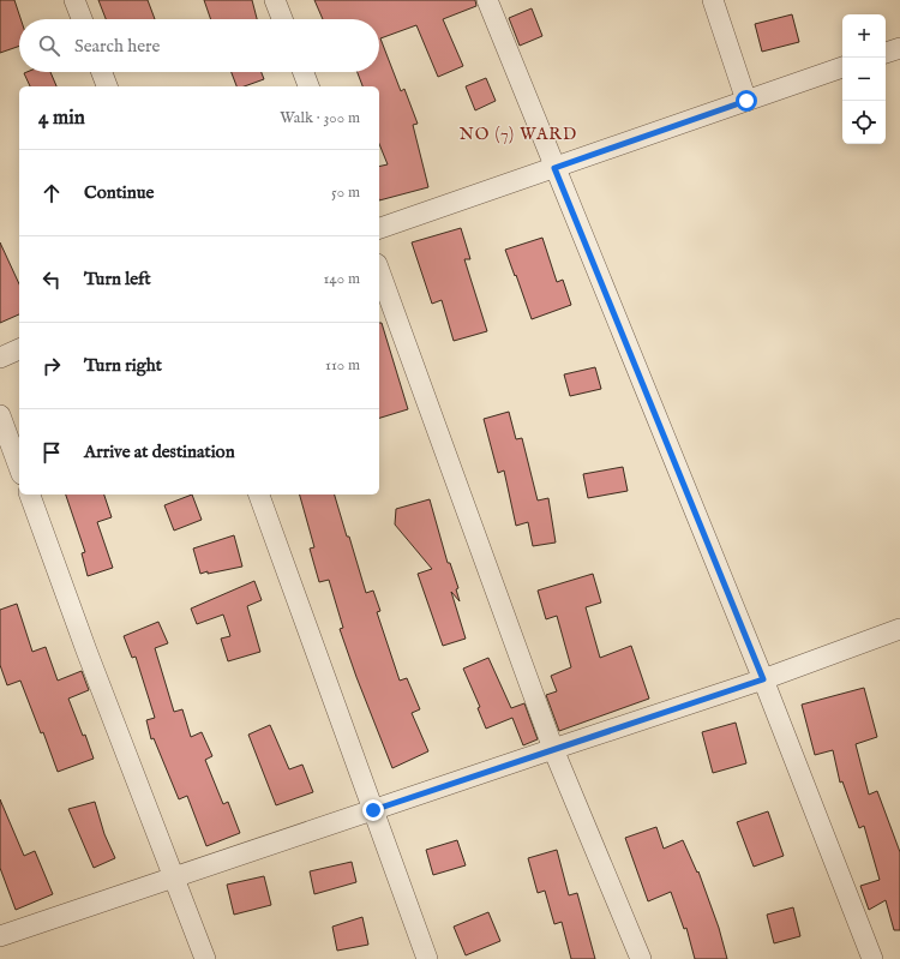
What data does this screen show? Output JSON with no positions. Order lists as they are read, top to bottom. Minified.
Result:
{"districts":["NO (7) WARD"],"page":{"map_buttons":["+","−"],"search":"Search here","heading":["4 min","Walk · 300 m"],"list":[["Continue","50 m"],["Turn left","140 m"],["Turn right","110 m"],"Arrive at destination"]}}
